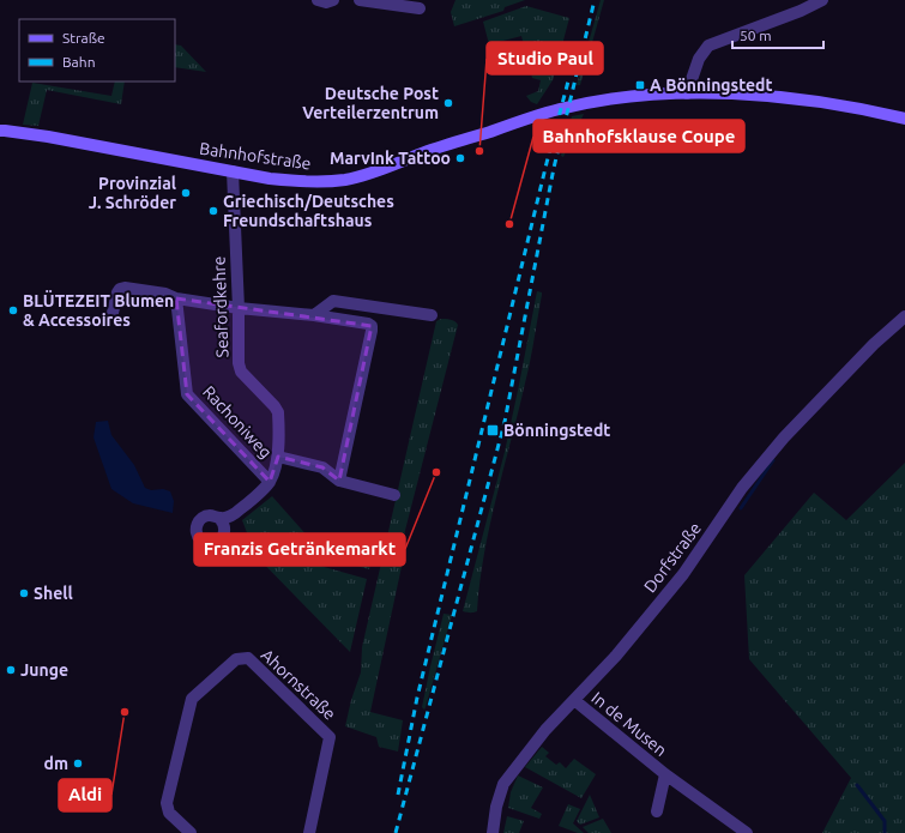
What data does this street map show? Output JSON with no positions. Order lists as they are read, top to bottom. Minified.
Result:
{"streets":{"main road":["Bahnhofstraße"],"street":["Seafordkehre","Rachoniweg","Dorfstraße","Ahornstraße","In de Musen"]},"crossings":[["Bahnhofstraße","Seafordkehre"],["Seafordkehre","Rachoniweg"],["Dorfstraße","In de Musen"]],"places":{"transit":["A Bönningstedt","Bönningstedt"],"other":["Deutsche Post Verteilerzentrum","Studio Paul","MarvInk Tattoo","Provinzial J. Schröder","Griechisch/Deutsches Freundschaftshaus","Bahnhofsklause Coupe","BLÜTEZEIT Blumen & Accessoires","Franzis Getränkemarkt","Shell","Junge","Aldi","dm"]},"legend":["Straße","Bahn"],"scale_bar":"50 m"}
